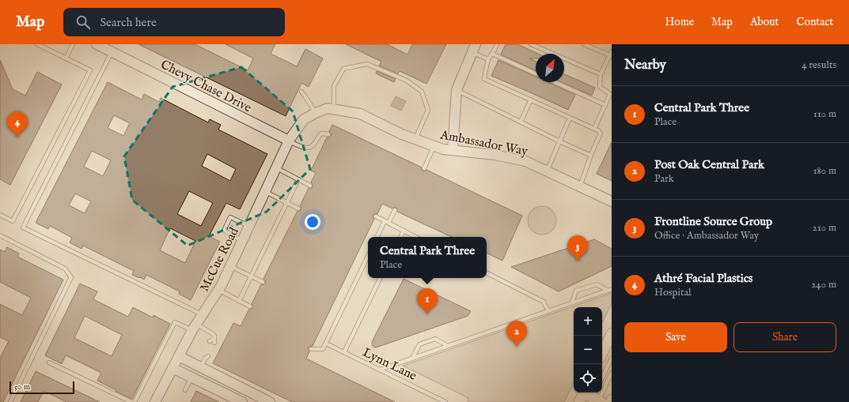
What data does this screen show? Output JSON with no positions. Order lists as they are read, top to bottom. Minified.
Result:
{"streets":{"street":["Chevy Chase Drive","Ambassador Way","McCue Road"],"lane":["Lynn Lane"]},"crossings":[["Chevy Chase Drive","Ambassador Way"],["Chevy Chase Drive","McCue Road"],["Ambassador Way","McCue Road"]],"scale_bar":"50 m","north":"top right","page":{"header":"Map","search":"Search here","nav":["Home","Map","About","Contact"],"heading":["Nearby","4 results"],"list":[{"mark":"1","name":"Central Park Three","note":"Place","value":"110 m"},{"mark":"2","name":"Post Oak Central Park","note":"Park","value":"180 m"},{"mark":"3","name":"Frontline Source Group","note":"Office · Ambassador Way","value":"210 m"},{"mark":"4","name":"Athré Facial Plastics","note":"Hospital","value":"240 m"}],"pins":["4","3","1","2"],"popup":["Central Park Three","Place"],"map_buttons":["+","−"],"buttons":["Save","Share"],"scale":"50 m"}}
